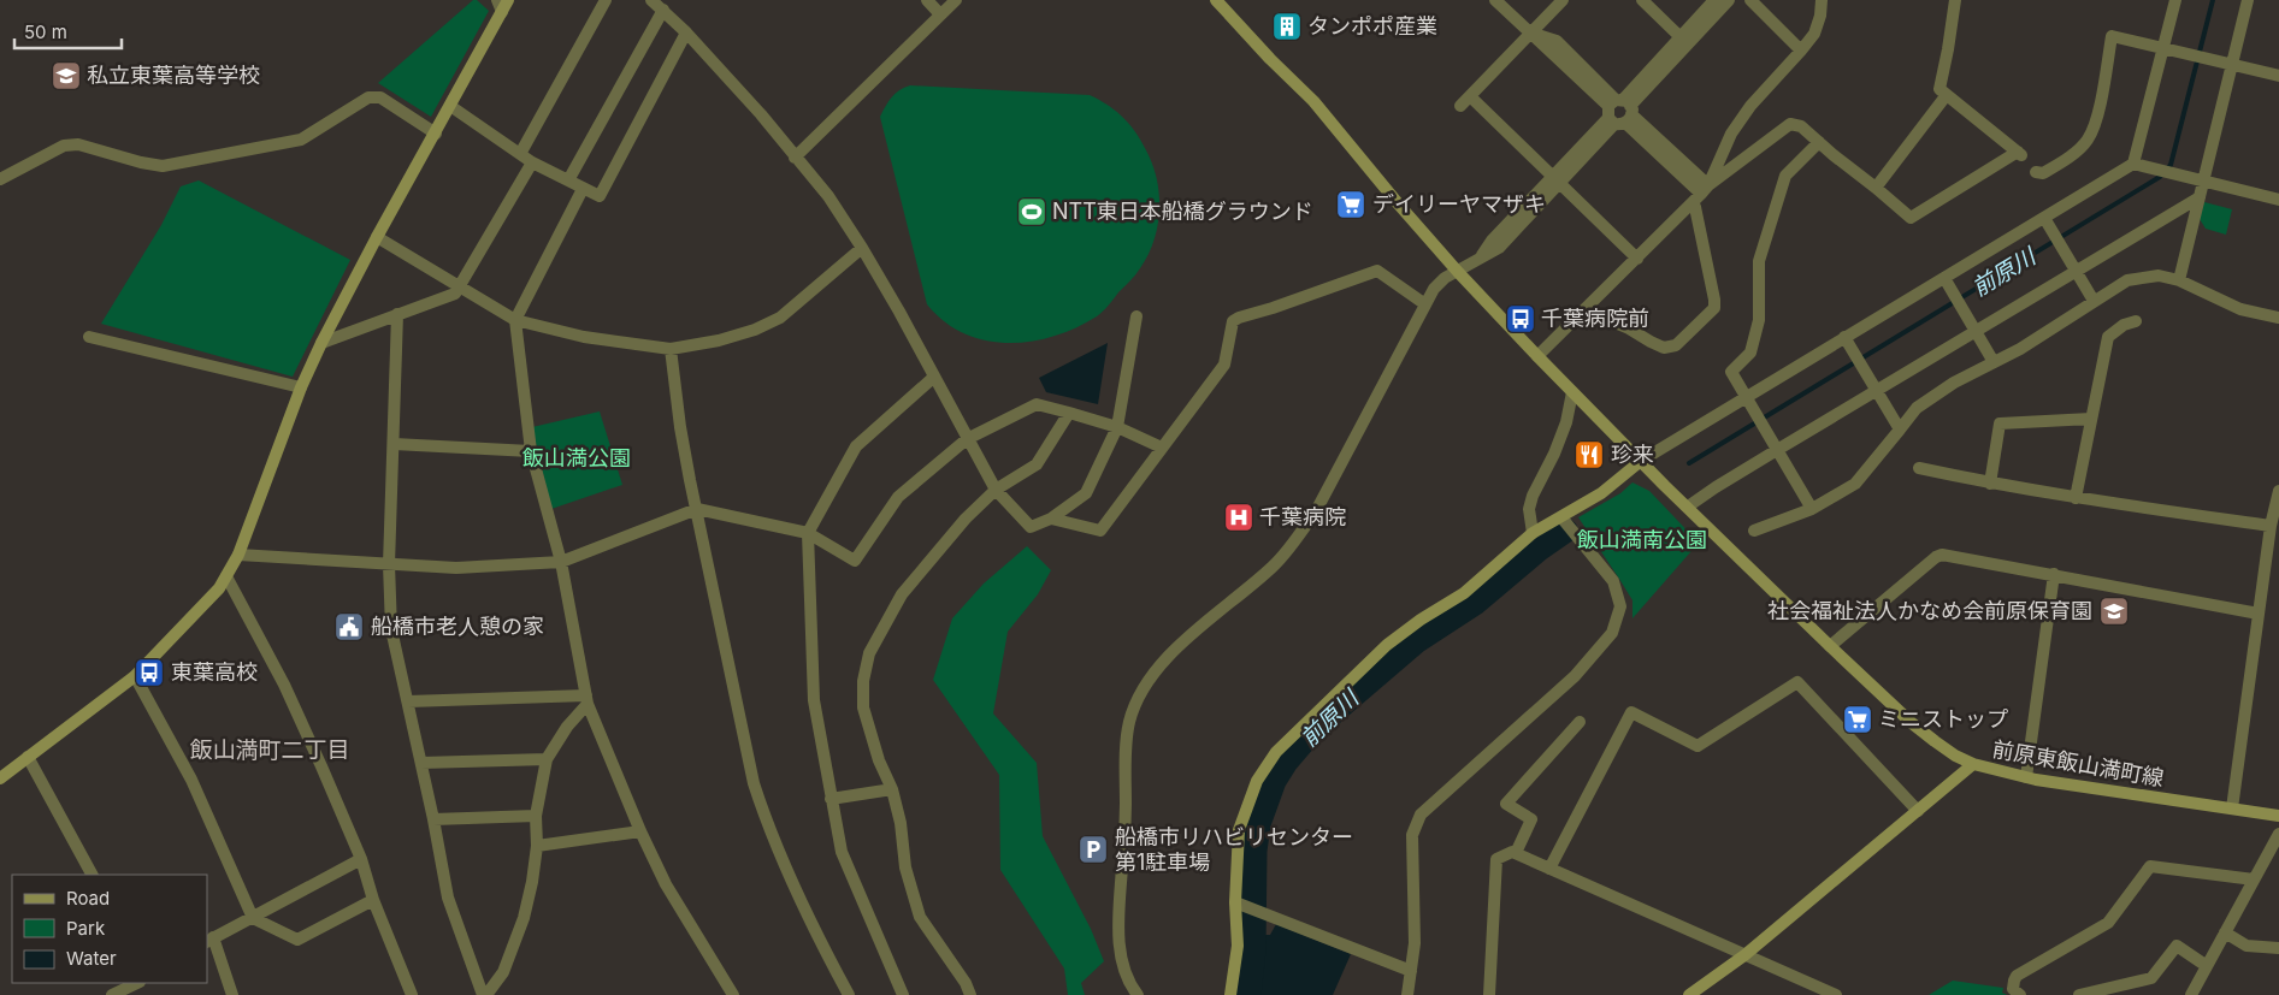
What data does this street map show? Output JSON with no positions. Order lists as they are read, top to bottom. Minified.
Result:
{"streets":{"street":["前原東飯山満町線"]},"districts":["飯山満町二丁目"],"water":["前原川"],"parks":["飯山満公園","飯山満南公園"],"places":{"building":["タンポポ産業"],"school or university":["私立東葉高等学校","社会福祉法人かなめ会前原保育園"],"supermarket":["デイリーヤマザキ","ミニストップ"],"sports":["NTT東日本船橋グラウンド"],"bus stop":["千葉病院前","東葉高校"],"restaurant":["珍来"],"hospital":["千葉病院"],"public building":["船橋市老人憩の家"],"parking":["船橋市リハビリセンター 第1駐車場"]},"legend":["Road","Park","Water"],"scale_bar":"50 m"}
